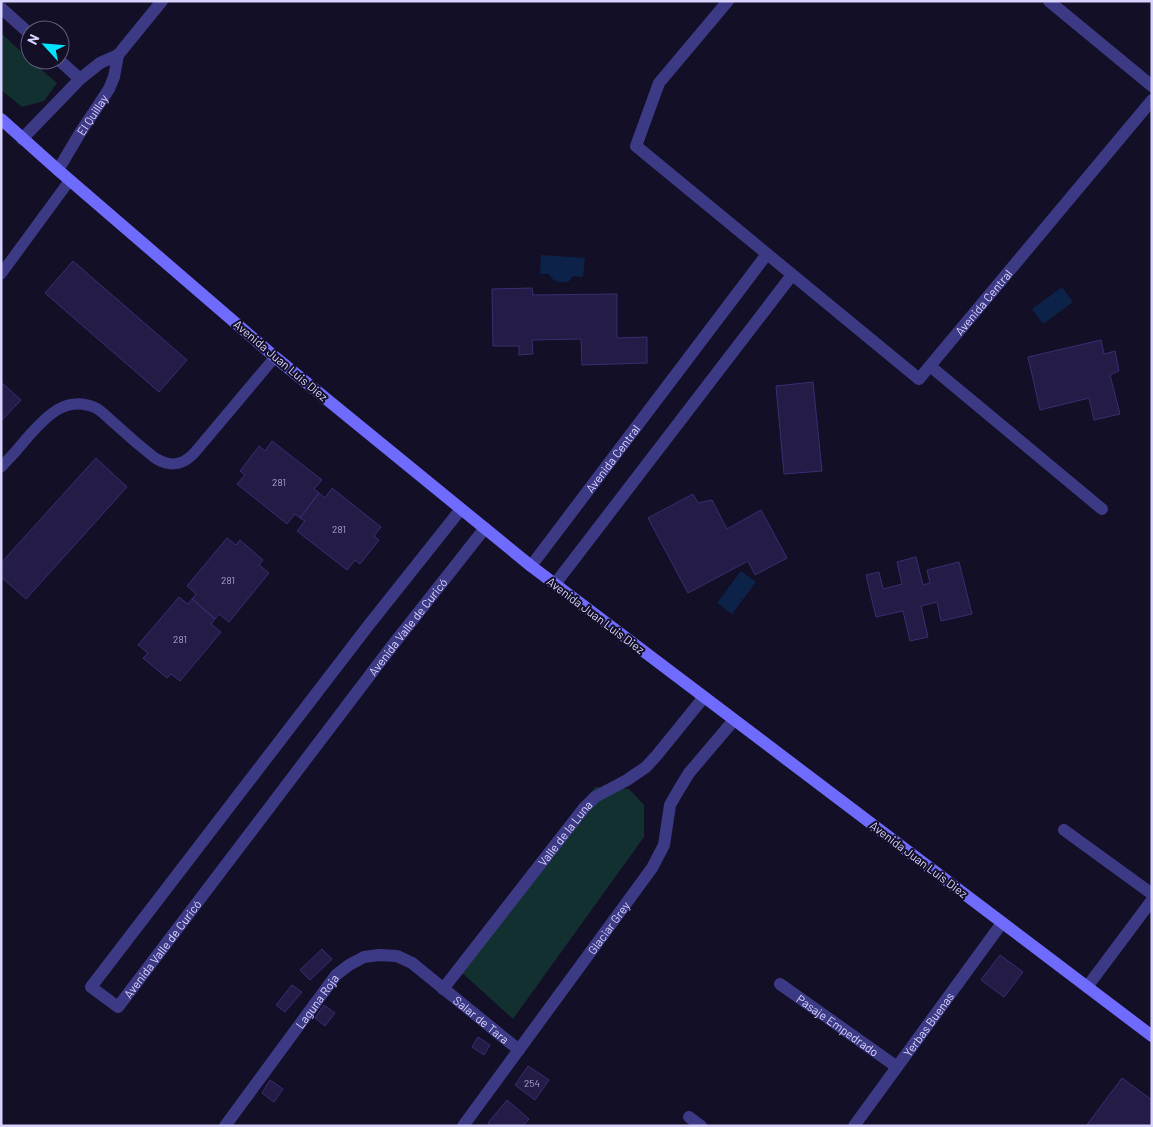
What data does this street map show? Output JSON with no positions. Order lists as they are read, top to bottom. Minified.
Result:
{"streets":{"main road":["Avenida Juan Luis Diez"],"street":["El Quillay","Avenida Central","Avenida Valle de Curicó","Valle de la Luna","Glaciar Grey","Laguna Roja","Salar de Tara","Yerbas Buenas","Pasaje Empedrado"]},"crossings":[["El Quillay","Avenida Juan Luis Diez"],["Avenida Central","Avenida Juan Luis Diez"],["Avenida Juan Luis Diez","Avenida Valle de Curicó"],["Avenida Juan Luis Diez","Valle de la Luna"],["Avenida Juan Luis Diez","Glaciar Grey"],["Avenida Juan Luis Diez","Yerbas Buenas"],["Valle de la Luna","Laguna Roja"],["Valle de la Luna","Salar de Tara"],["Glaciar Grey","Salar de Tara"],["Laguna Roja","Salar de Tara"],["Yerbas Buenas","Pasaje Empedrado"]],"house_numbers":["281","281","281","281","254"],"north":"top left"}
